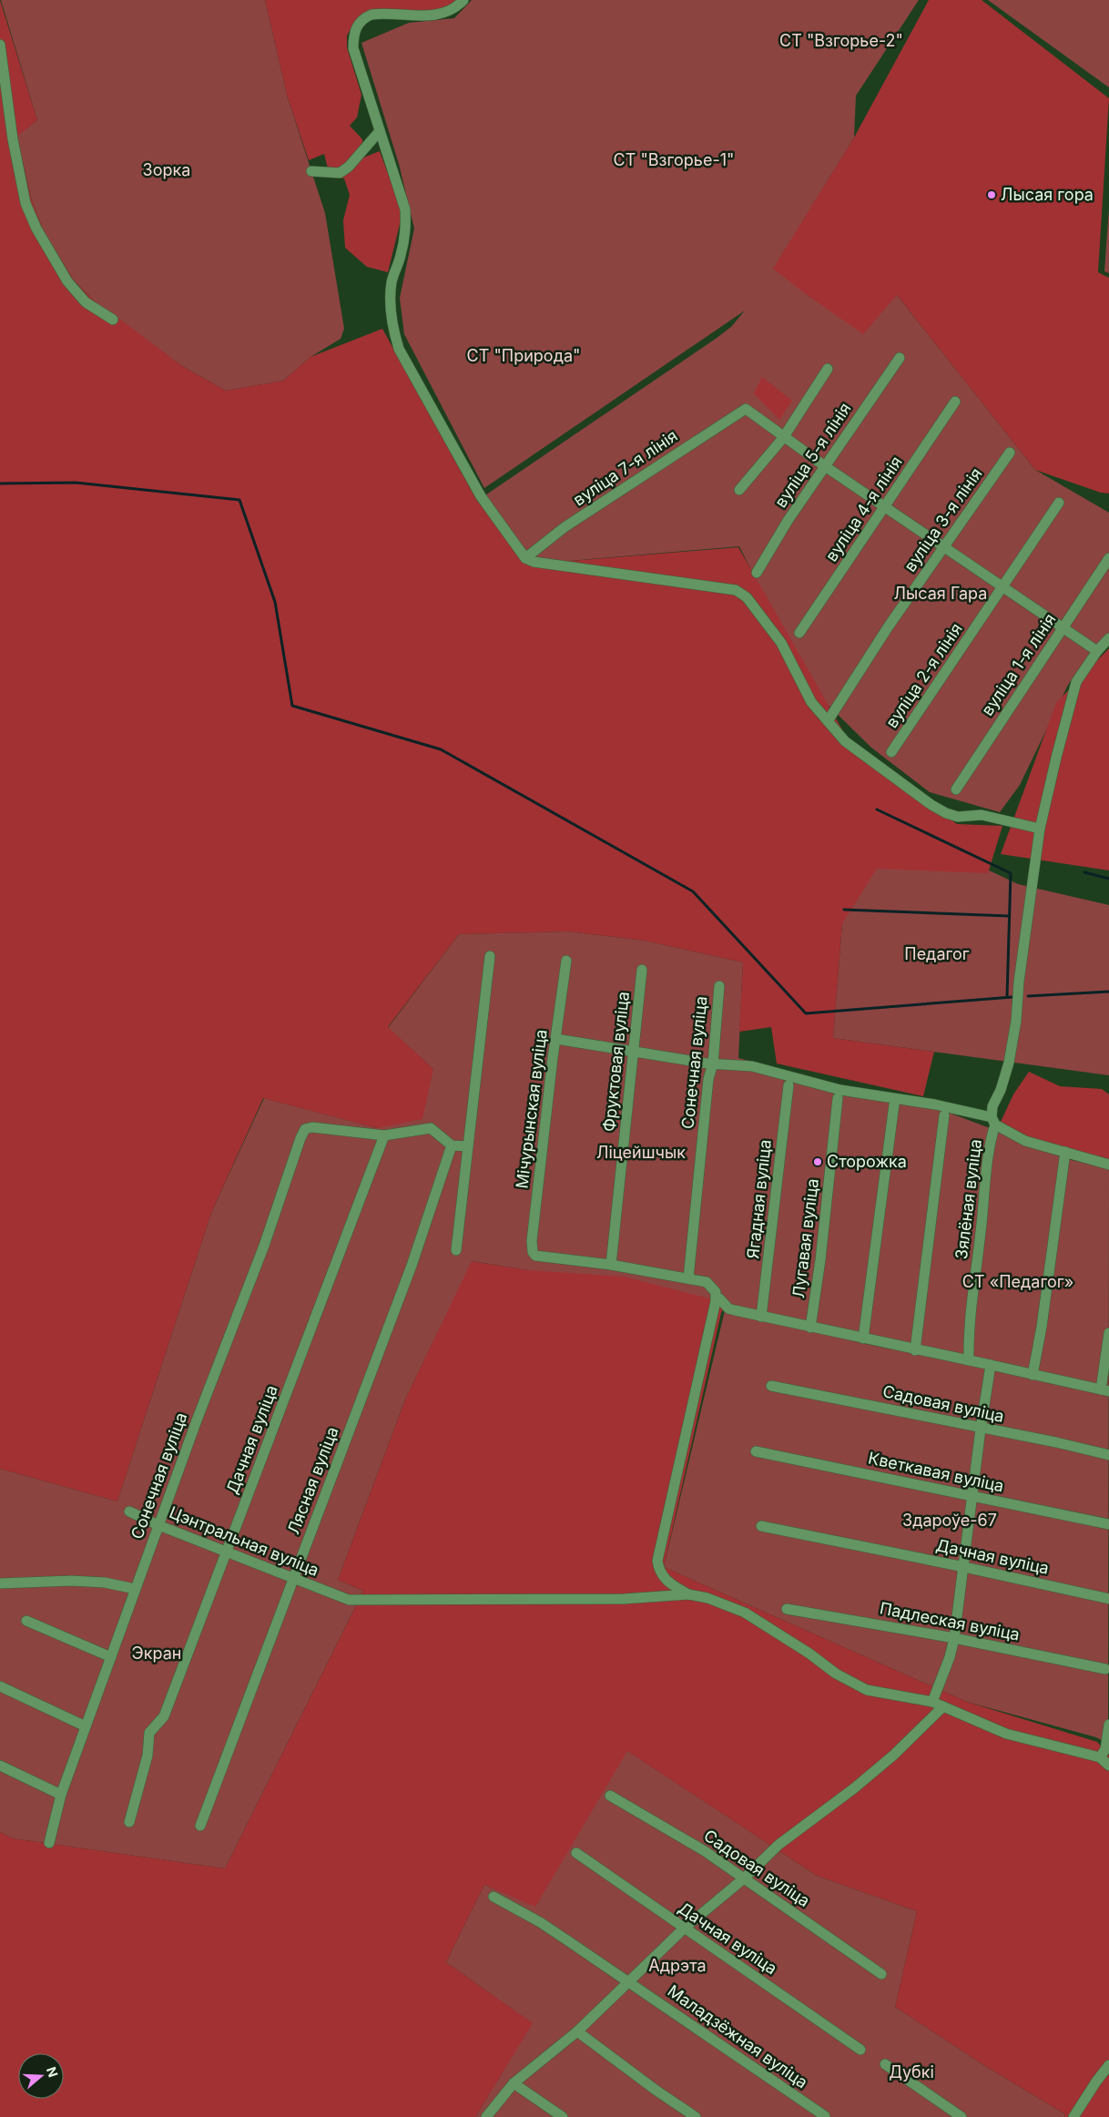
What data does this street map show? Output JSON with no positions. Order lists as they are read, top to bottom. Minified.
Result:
{"streets":{"street":["вуліца 5-я лінія","вуліца 7-я лінія","вуліца 4-я лінія","вуліца 3-я лінія","вуліца 1-я лінія","вуліца 2-я лінія","Фруктовая вуліца","Сонечная вуліца","Мічурынская вуліца","Ягадная вуліца","Зялёная вуліца","Лугавая вуліца","Садовая вуліца","Дачная вуліца","Кветкавая вуліца","Лясная вуліца","Цэнтральная вуліца","Падлеская вуліца","Маладзёжная вуліца"]},"crossings":[["Фруктовая вуліца","Мічурынская вуліца"],["Сонечная вуліца","Дачная вуліца"],["Сонечная вуліца","Цэнтральная вуліца"],["Дачная вуліца","Цэнтральная вуліца"],["Лясная вуліца","Цэнтральная вуліца"]],"parks":["СТ \"Взгорье-2\"","СТ \"Взгорье-1\"","Зорка","СТ \"Природа\"","Лысая Гара","Педагог","Ліцейшчык","СТ «Педагог»","Здароўе-67","Экран","Адрэта","Дубкі"],"places":["Лысая гора","Сторожка"],"north":"right"}
